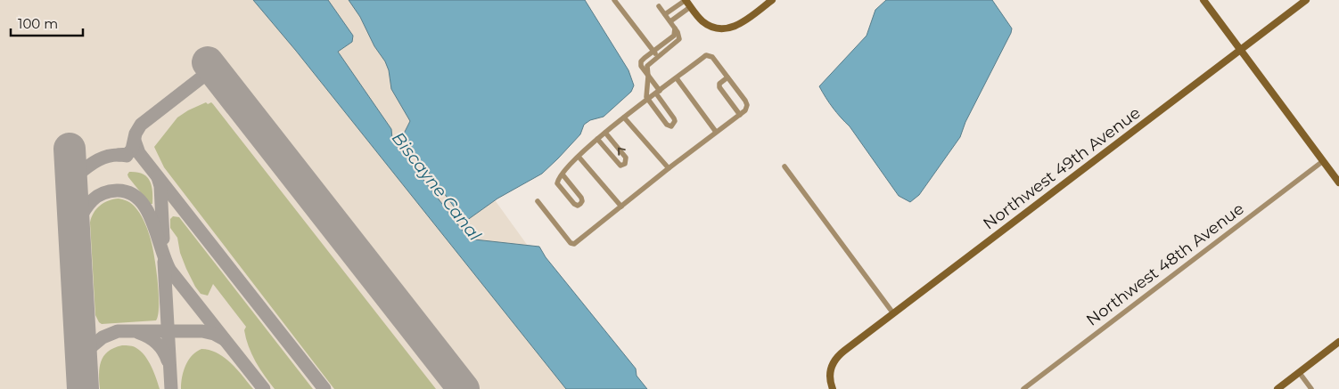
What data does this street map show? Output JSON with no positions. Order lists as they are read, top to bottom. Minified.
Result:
{"streets":{"street":["Northwest 49th Avenue","Northwest 48th Avenue"]},"water":["Biscayne Canal"],"scale_bar":"100 m"}
